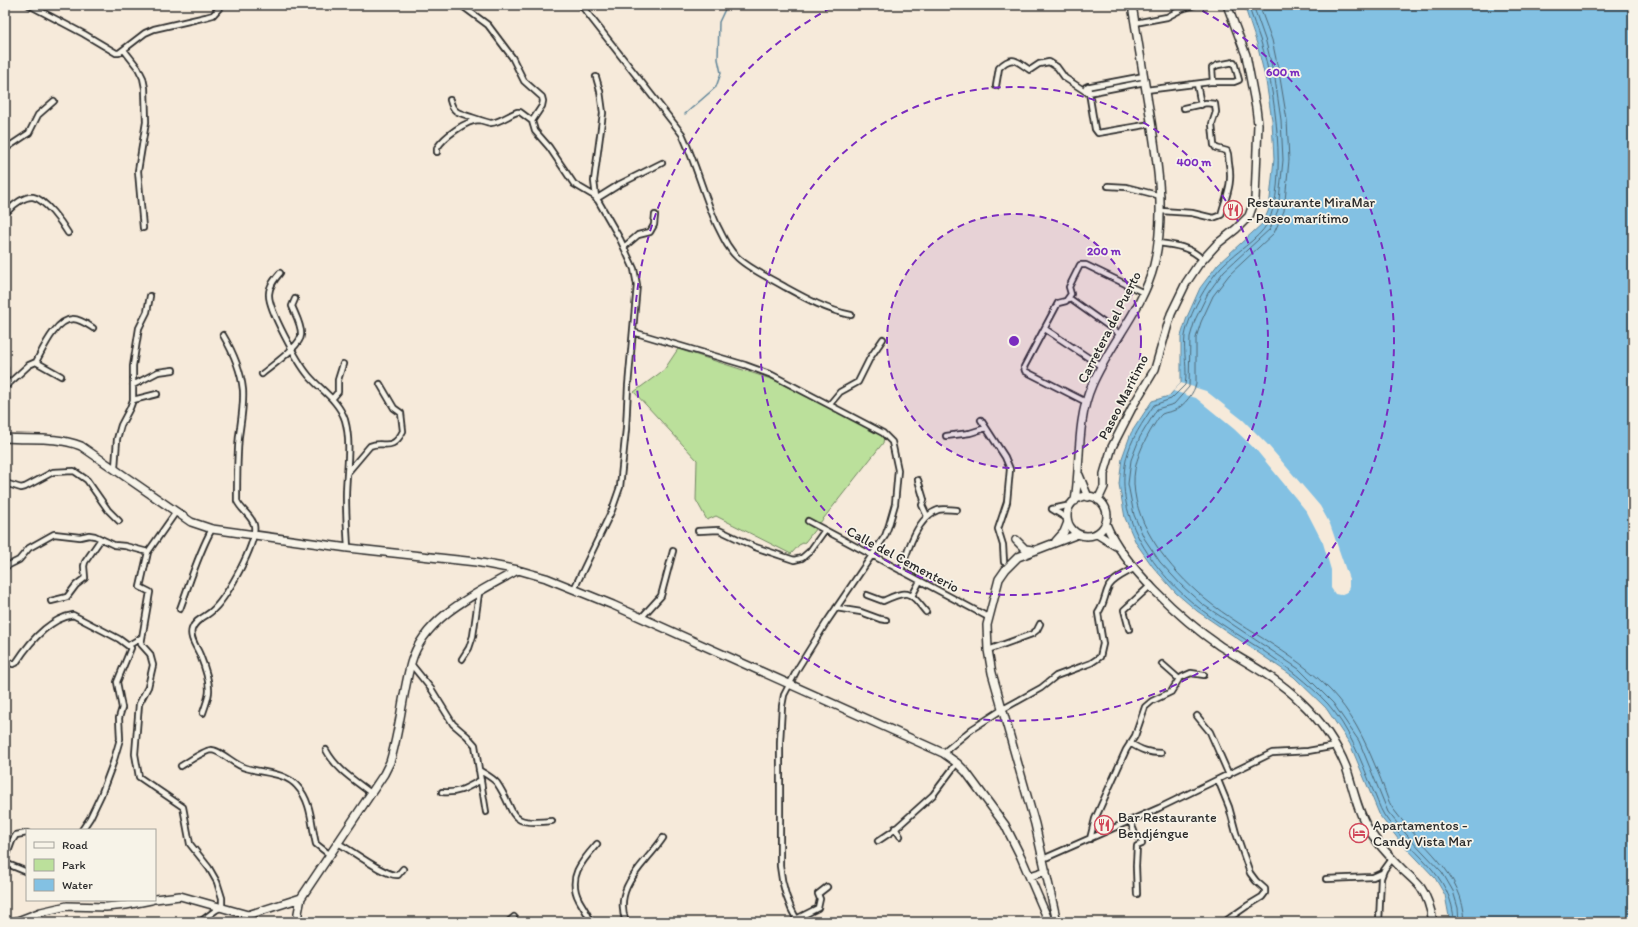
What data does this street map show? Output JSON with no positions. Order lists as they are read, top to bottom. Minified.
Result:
{"streets":{"main road":["Carretera del Puerto","Paseo Marítimo"],"street":["Calle del Cementerio"]},"crossings":[["Carretera del Puerto","Paseo Marítimo"]],"places":{"restaurant":["Restaurante MiraMar - Paseo marítimo","Bar Restaurante Bendjéngue"],"hotel":["Apartamentos - Candy Vista Mar"]},"legend":["Road","Park","Water"],"rings":["600 m","400 m","200 m"]}
